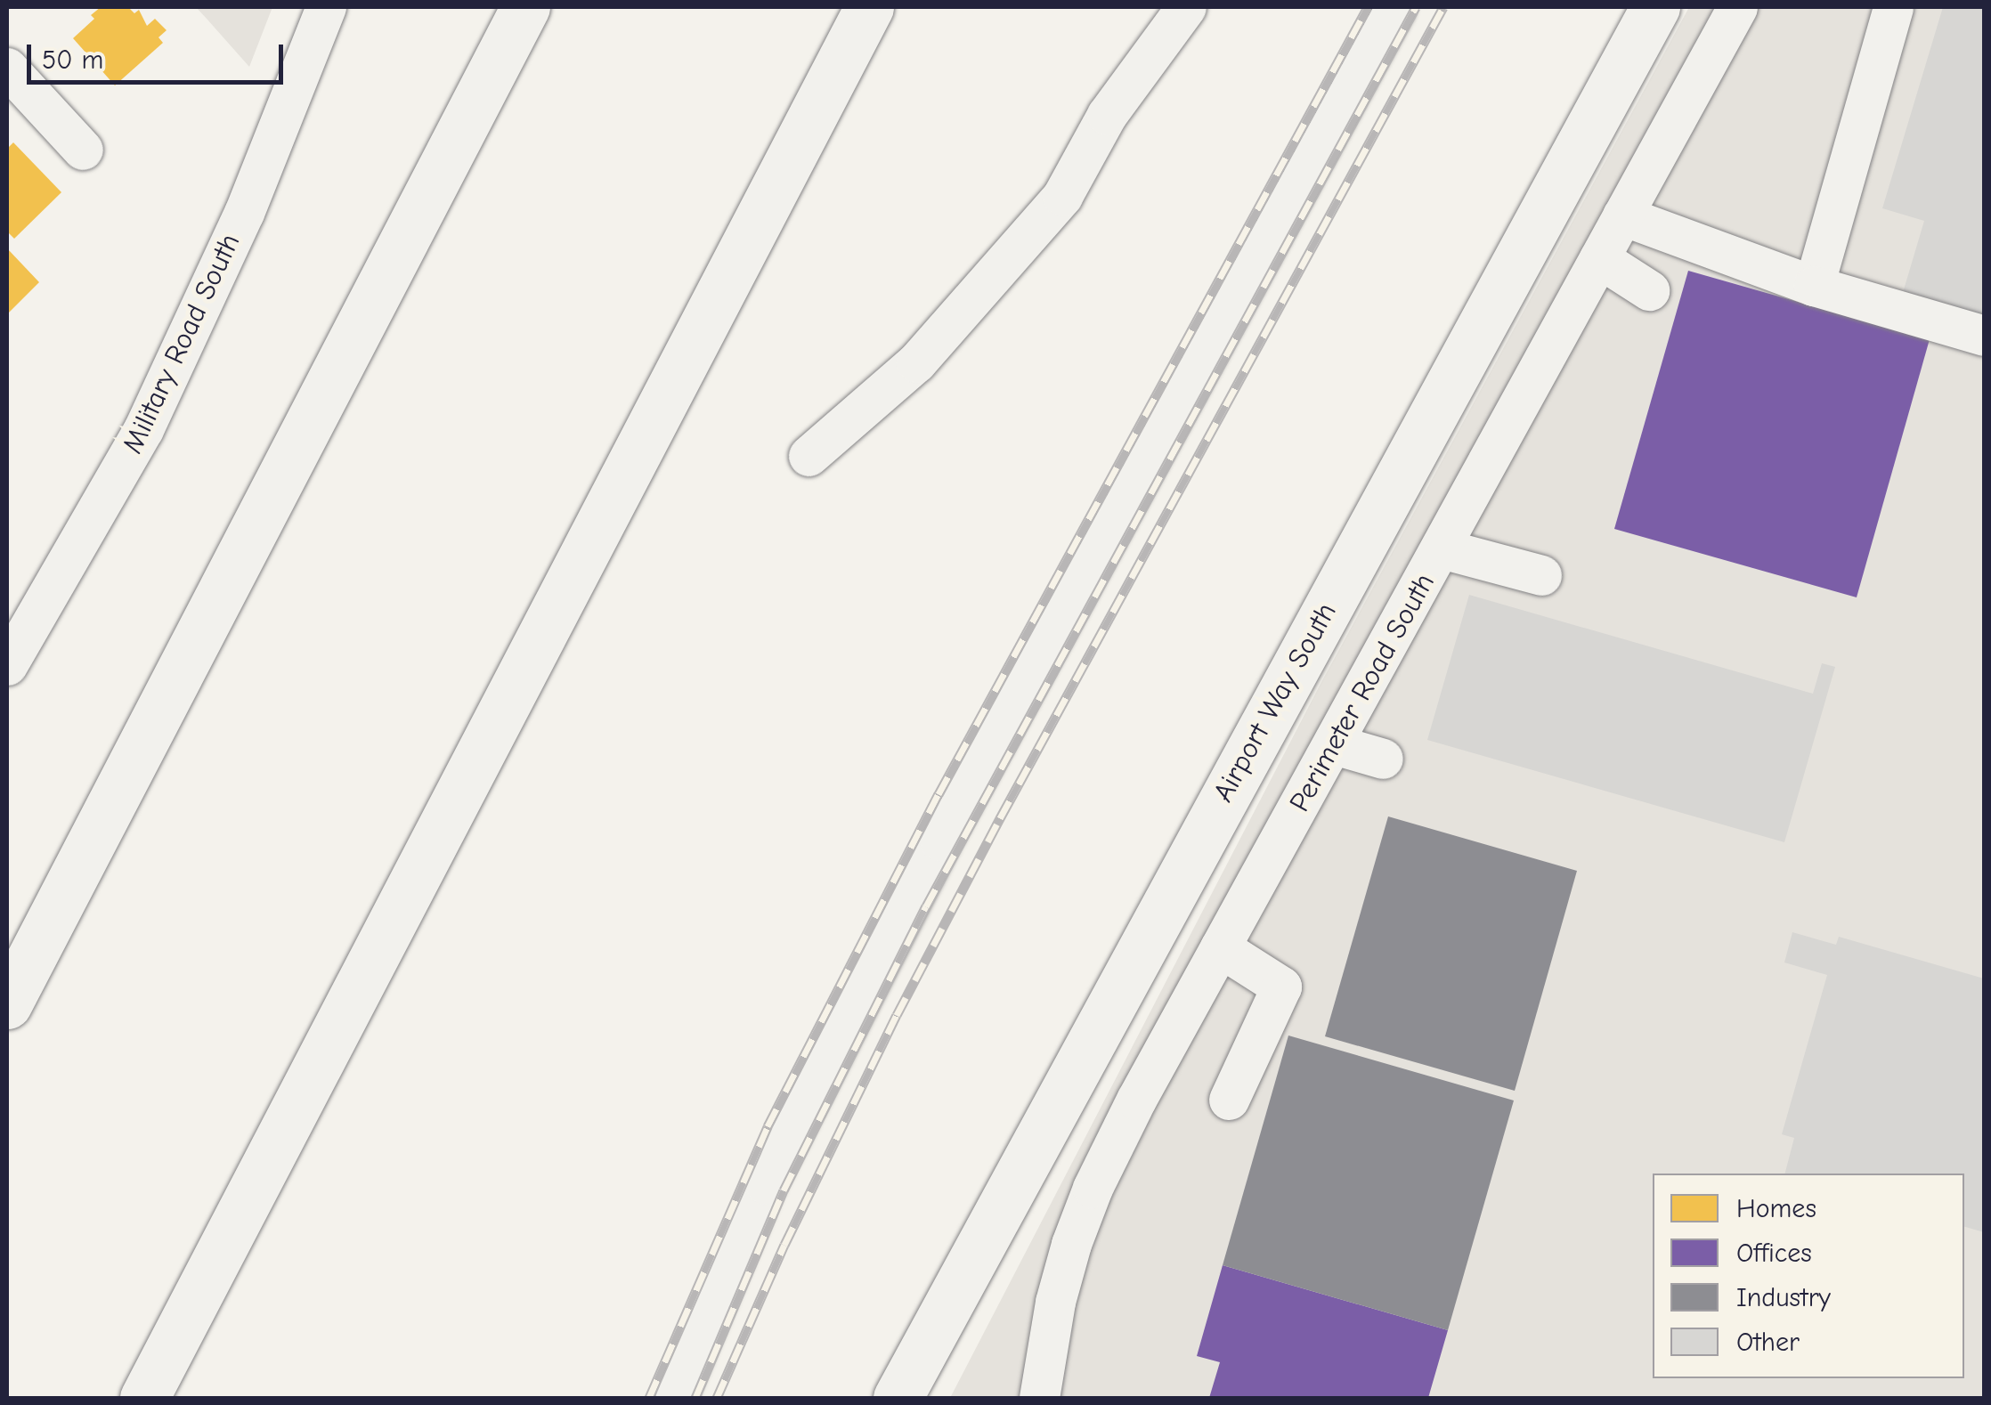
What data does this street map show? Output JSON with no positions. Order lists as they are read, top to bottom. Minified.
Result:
{"streets":{"main road":["Airport Way South"],"street":["Military Road South","Perimeter Road South"]},"legend":["Homes","Offices","Industry","Other"],"scale_bar":"50 m"}
